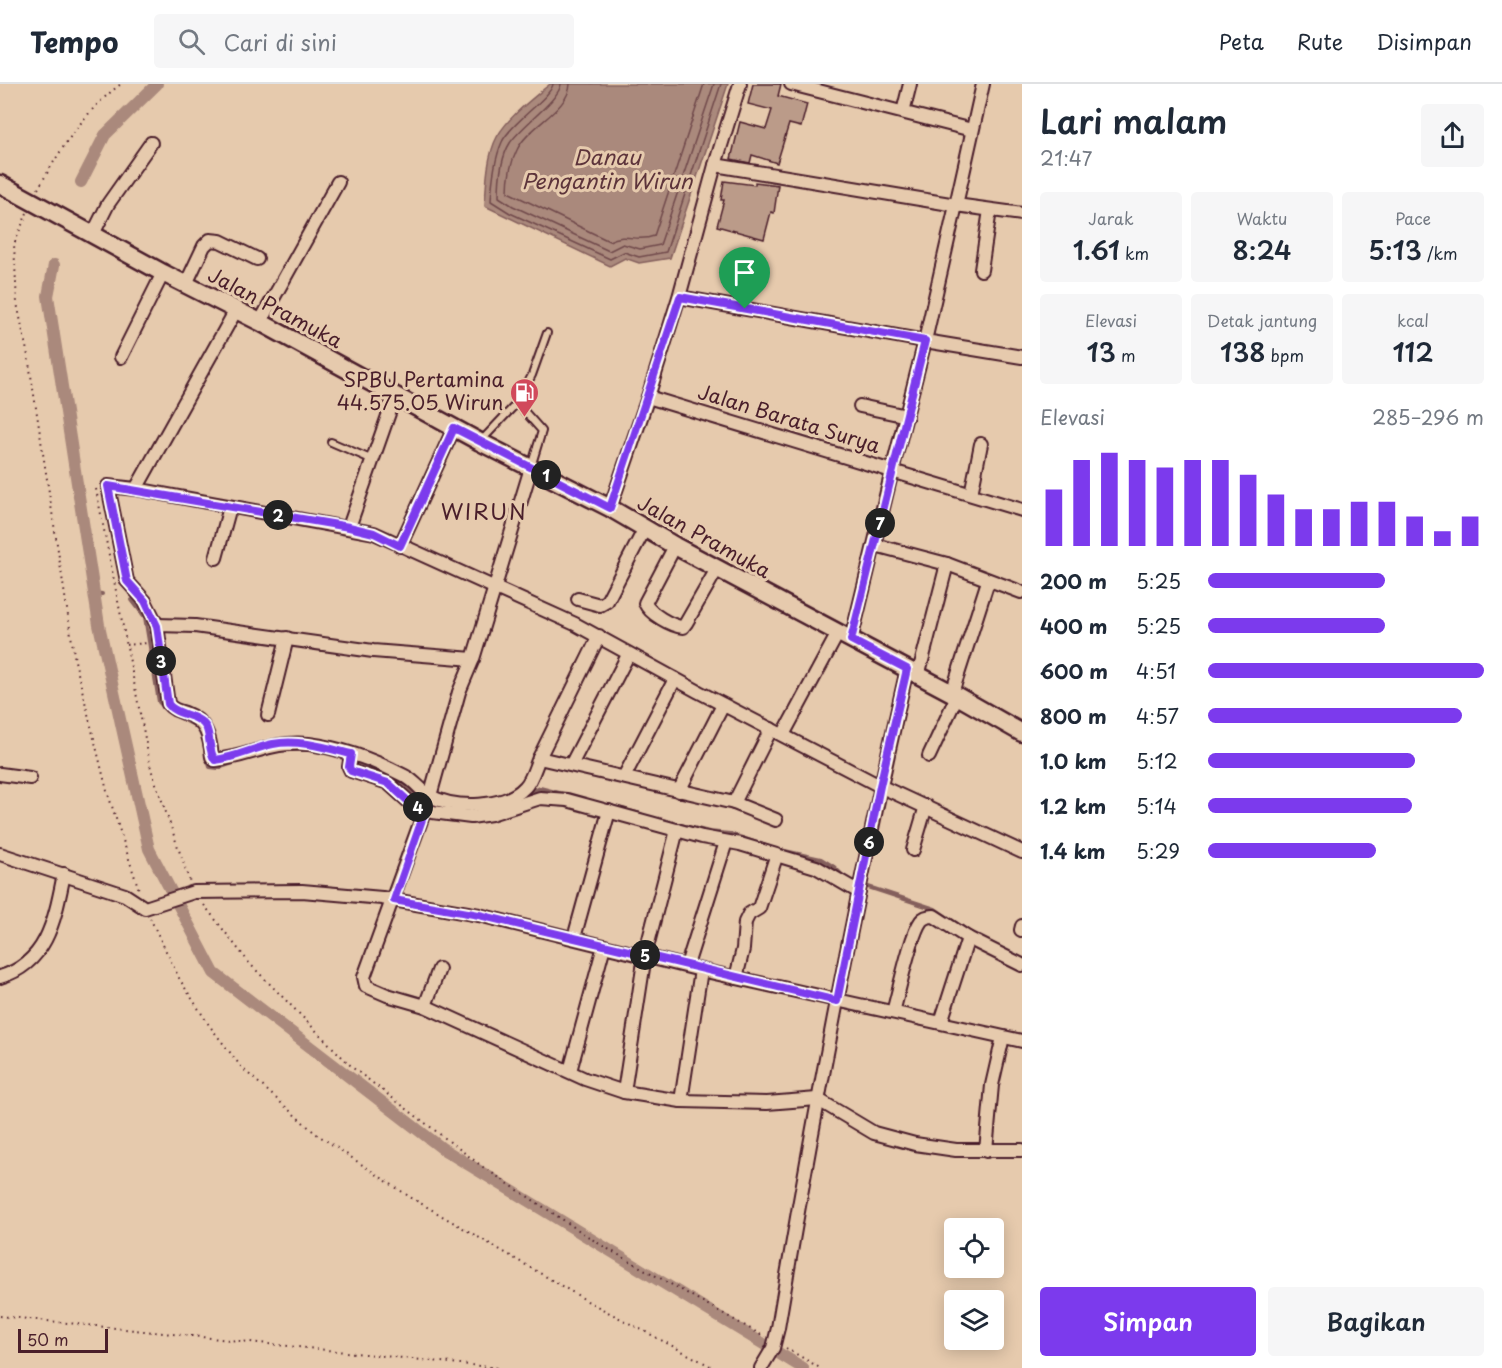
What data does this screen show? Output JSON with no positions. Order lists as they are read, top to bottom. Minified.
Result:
{"streets":{"main road":["Jalan Pramuka"],"street":["Jalan Barata Surya"]},"districts":["WIRUN"],"water":["Danau Pengantin Wirun"],"places":{"fuel station":["SPBU Pertamina 44.575.05 Wirun"]},"scale_bar":"50 m","page":{"header":"Tempo","search":"Cari di sini","nav":["Peta","Rute","Disimpan"],"heading":["Lari malam","21:47"],"stats":[["Jarak","1.61 km"],["Waktu","8:24"],["Pace","5:13 /km"],["Elevasi","13 m"],["Detak jantung","138 bpm"],["kcal","112"]],"chart":["Elevasi","285–296 m"],"pins":["1","2","7","3","4","6","5"],"list":[{"name":"200 m","note":"5:25"},{"name":"400 m","note":"5:25"},{"name":"600 m","note":"4:51"},{"name":"800 m","note":"4:57"},{"name":"1.0 km","note":"5:12"},{"name":"1.2 km","note":"5:14"},{"name":"1.4 km","note":"5:29"}],"buttons":["Simpan","Bagikan"],"scale":"50 m"}}
